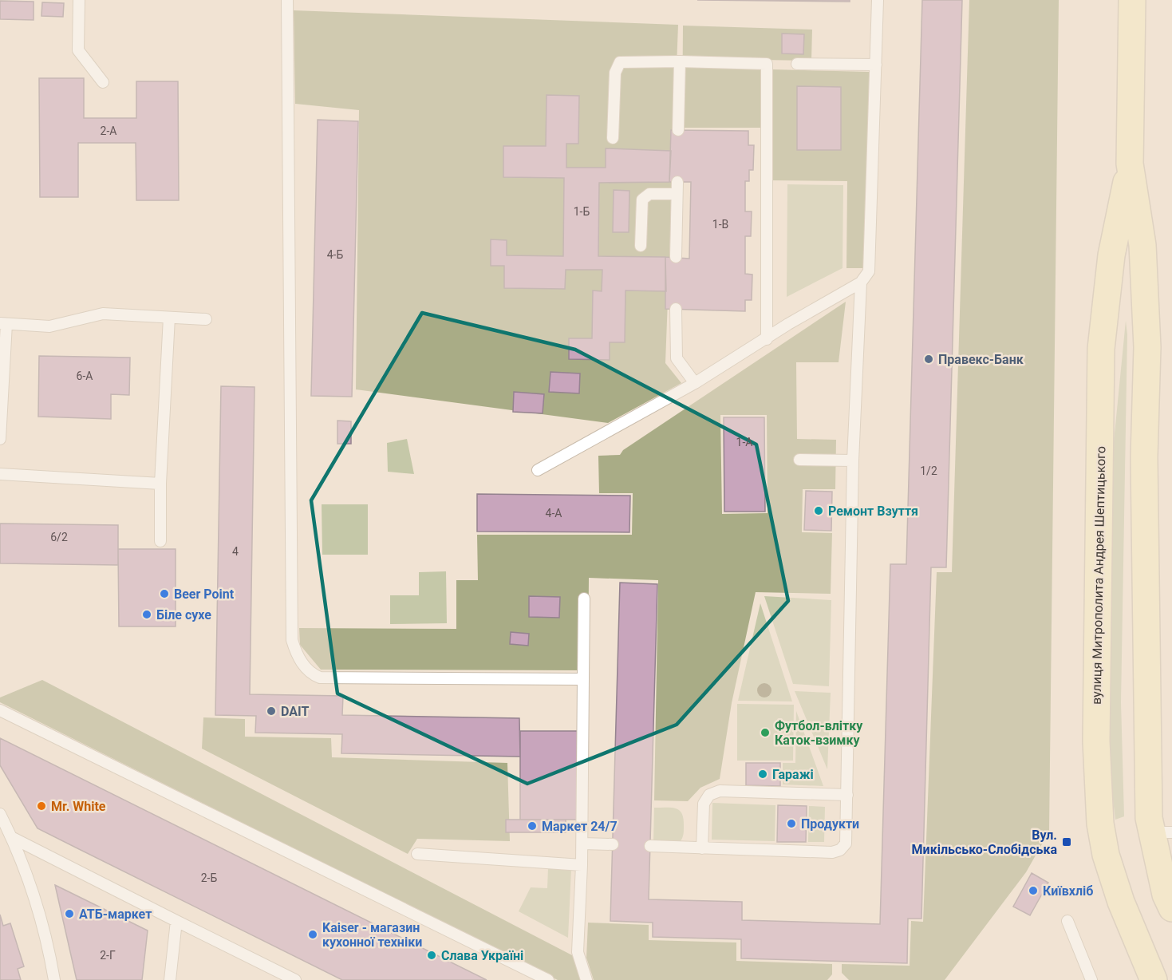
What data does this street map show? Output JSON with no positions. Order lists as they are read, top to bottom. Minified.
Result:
{"streets":{"main road":["вулиця Митрополита Андрея Шептицького"]},"places":{"other":["Правекс-Банк","Ремонт Взуття","Beer Point","Біле сухе","DAIT","Футбол-влітку Каток-взимку","Гаражі","Mr. White","Продукти","Маркет 24/7","Київхліб","АТБ-маркет","Kaiser - магазин кухонної техніки","Слава Україні"],"transit":["Вул. Микільсько-Слобідська"]},"house_numbers":["2-А","1-Б","1-В","4-Б","6-А","1-А","1/2","4-А","6/2","4","2-Б","2-Г"]}
